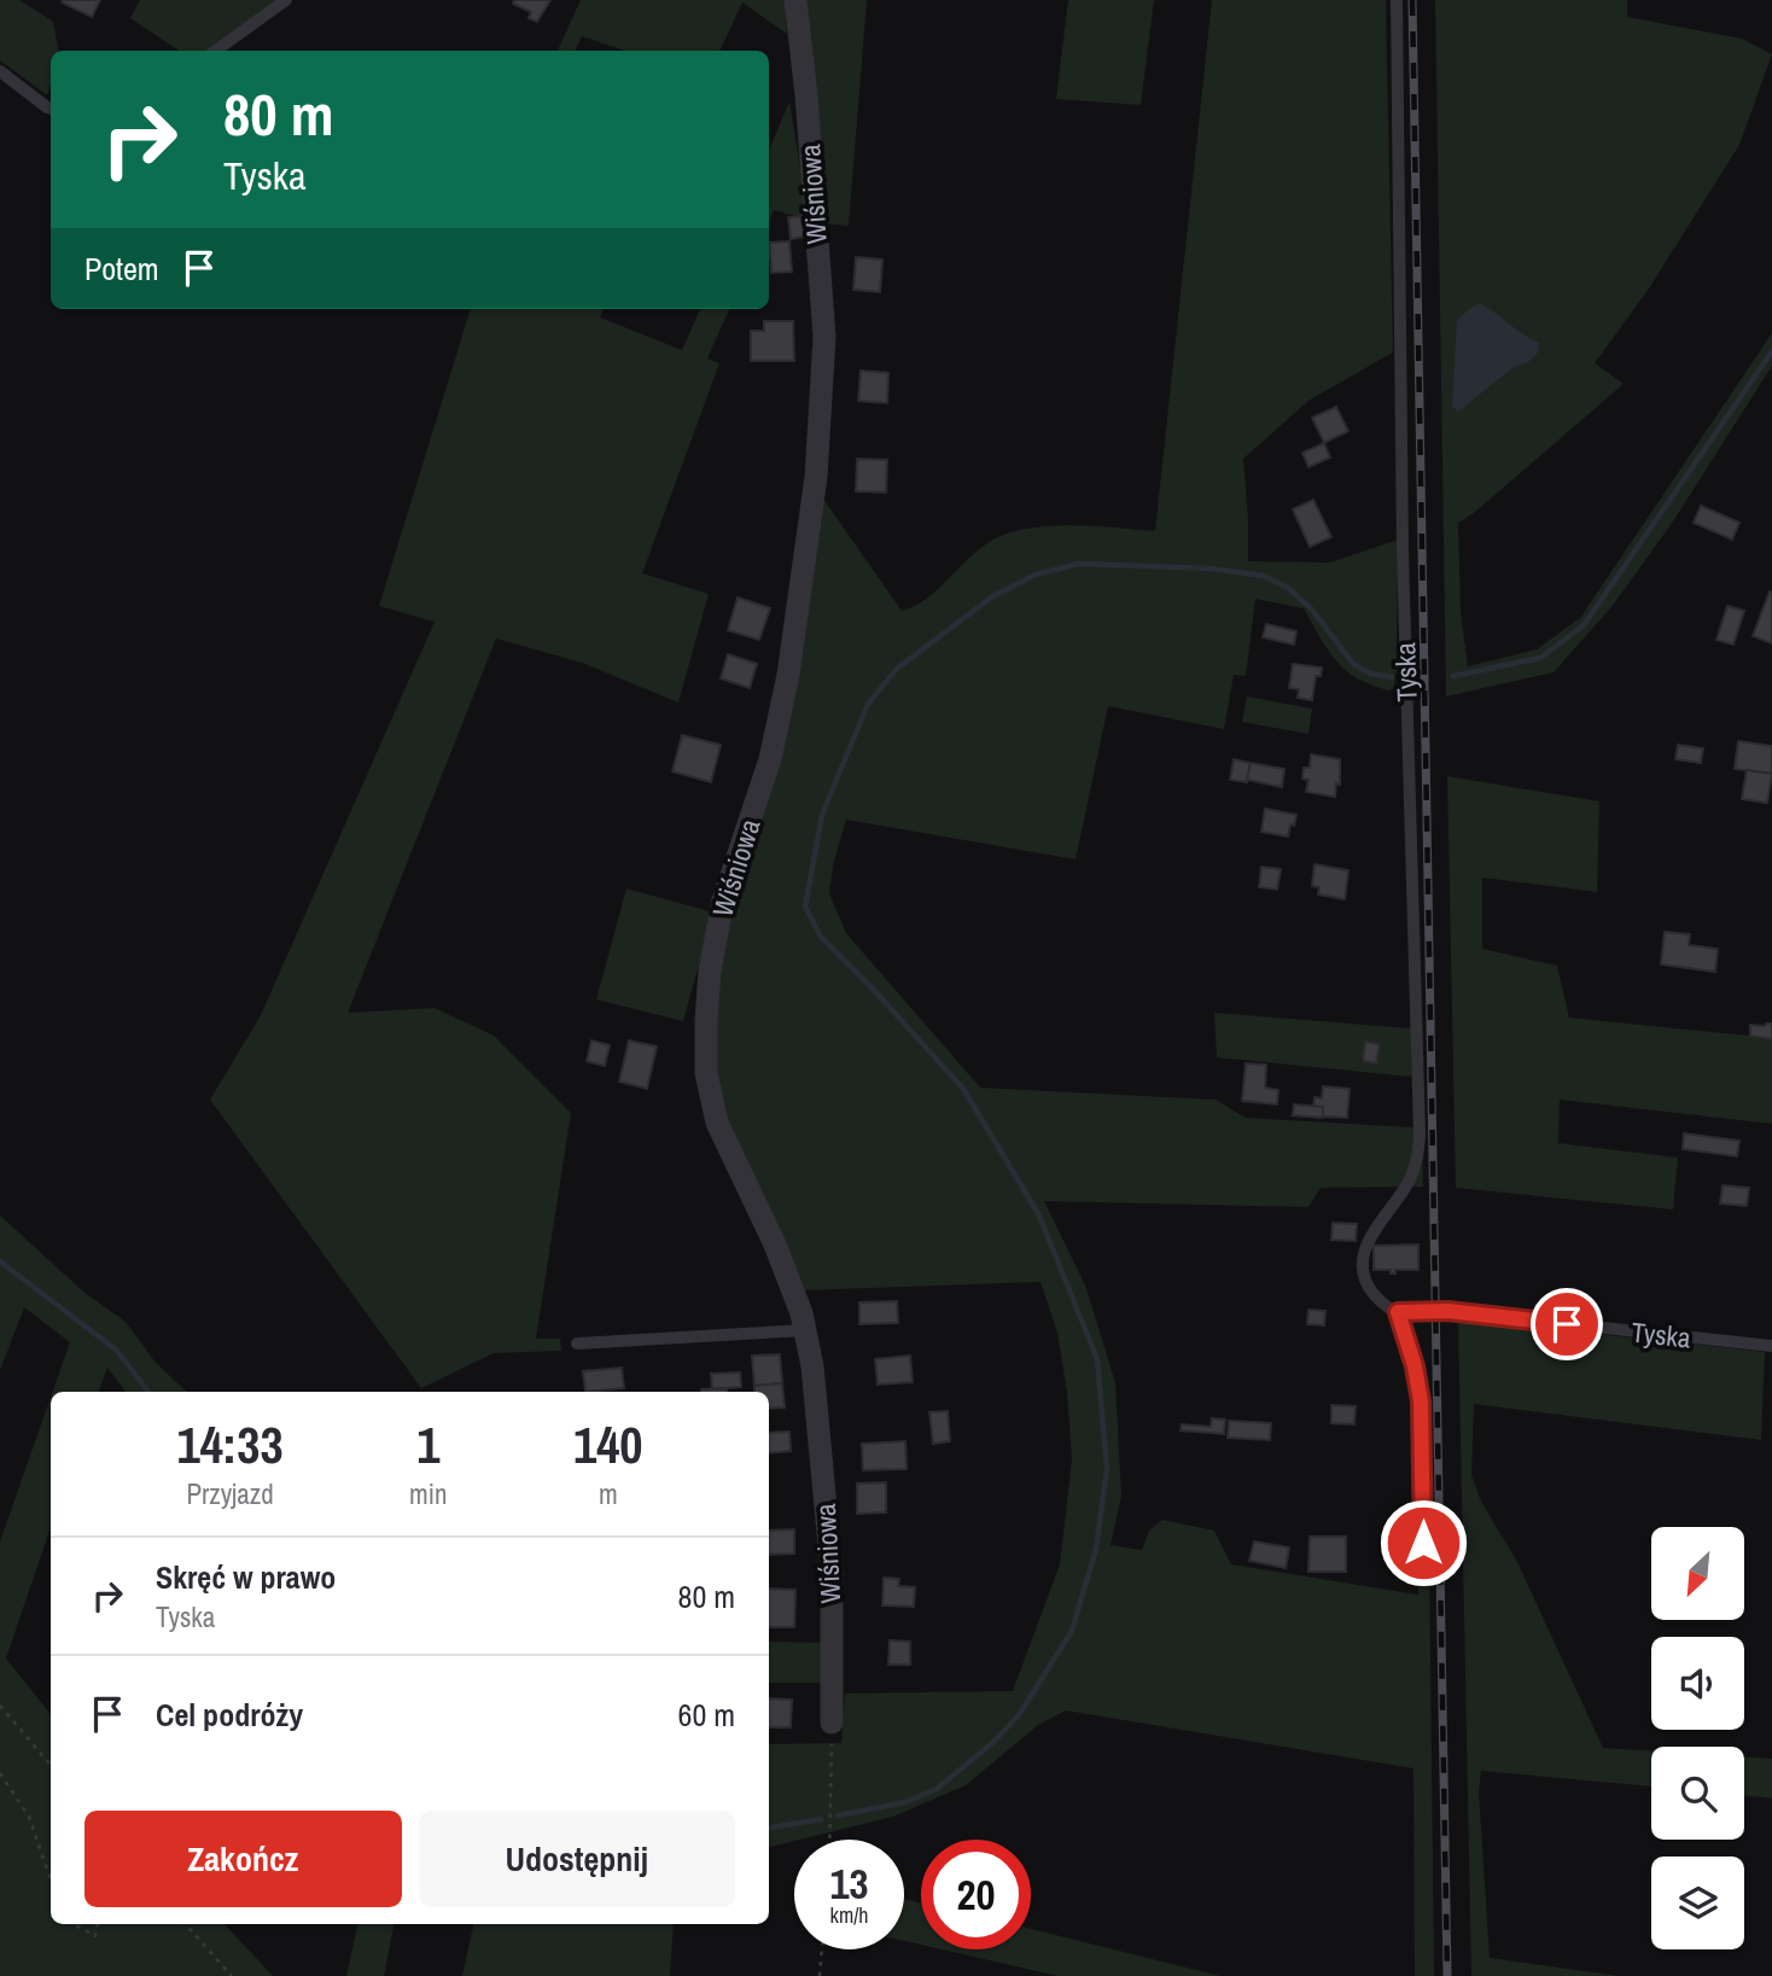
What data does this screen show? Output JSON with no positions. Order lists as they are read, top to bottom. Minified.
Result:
{"streets":{"street":["Wiśniowa"],"lane":["Tyska"]},"north":"bottom left","page":{"turn":["80 m","Tyska"],"then":"Potem","eta":["14:33","Przyjazd","1","min","140","m"],"list":[{"name":"Skręć w prawo","note":"Tyska","value":"80 m"},{"name":"Cel podróży","value":"60 m"}],"buttons":["Zakończ","Udostępnij"],"speed":"13 km/h","limit":"20"}}
